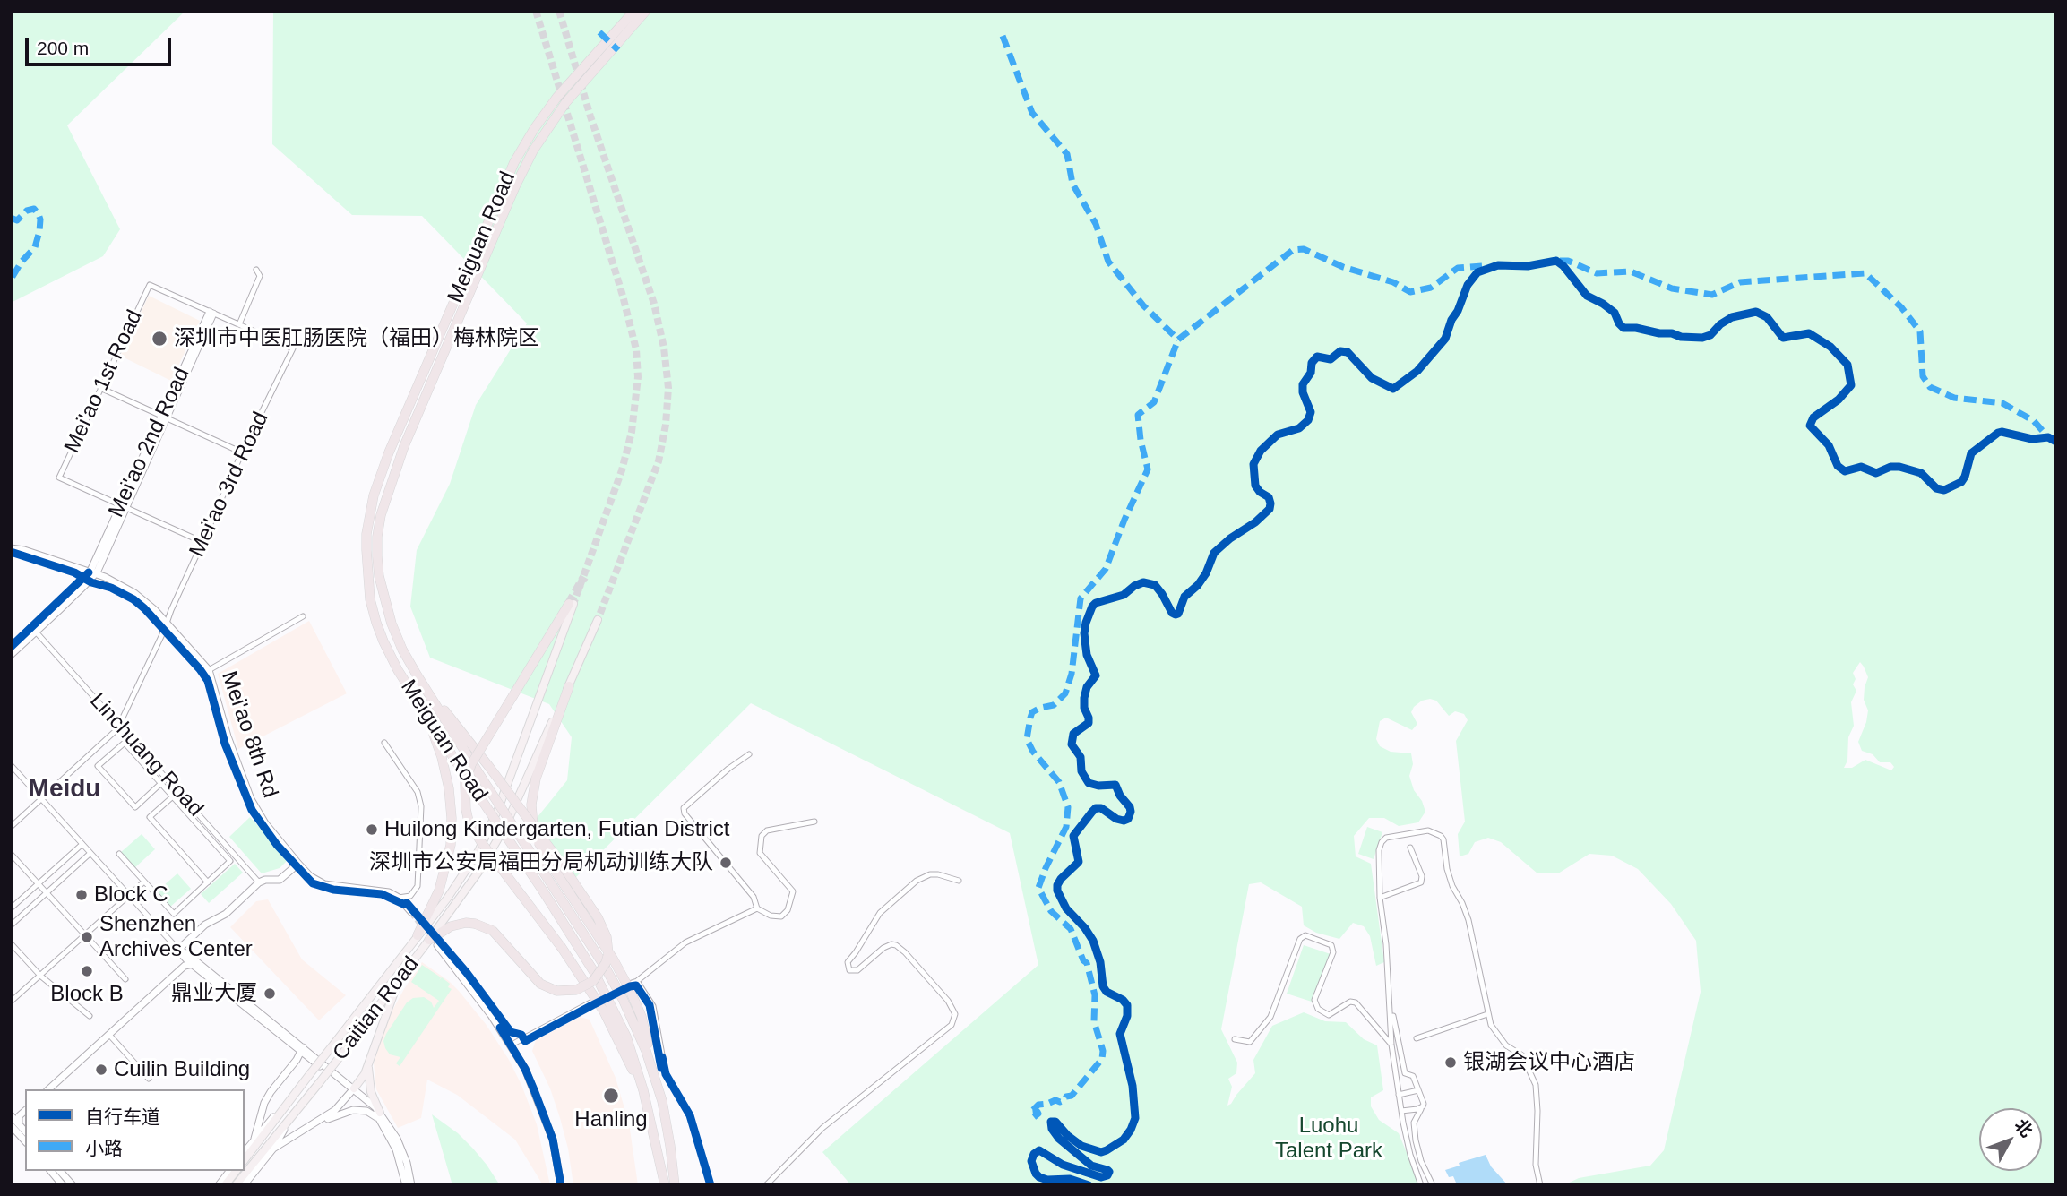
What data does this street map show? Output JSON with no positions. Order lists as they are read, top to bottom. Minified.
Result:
{"streets":{"highway":["Meiguan Road"],"main road":["Caitian Road"],"street":["Mei'ao 1st Road","Mei'ao 2nd Road","Mei'ao 3rd Road","Mei'ao 8th Rd","Linchuang Road"]},"crossings":[["Mei'ao 1st Road","Mei'ao 2nd Road"],["Mei'ao 2nd Road","Mei'ao 8th Rd"],["Mei'ao 2nd Road","Linchuang Road"],["Mei'ao 3rd Road","Mei'ao 8th Rd"],["Mei'ao 3rd Road","Linchuang Road"]],"districts":["Meidu"],"parks":["Luohu Talent Park"],"places":["深圳市中医肛肠医院（福田）梅林院区","Huilong Kindergarten, Futian District","深圳市公安局福田分局机动训练大队","Block C","Shenzhen Archives Center","Block B","鼎业大厦","银湖会议中心酒店","Cuilin Building","Hanling"],"legend":["自行车道","小路"],"scale_bar":"200 m","north":"top right"}
